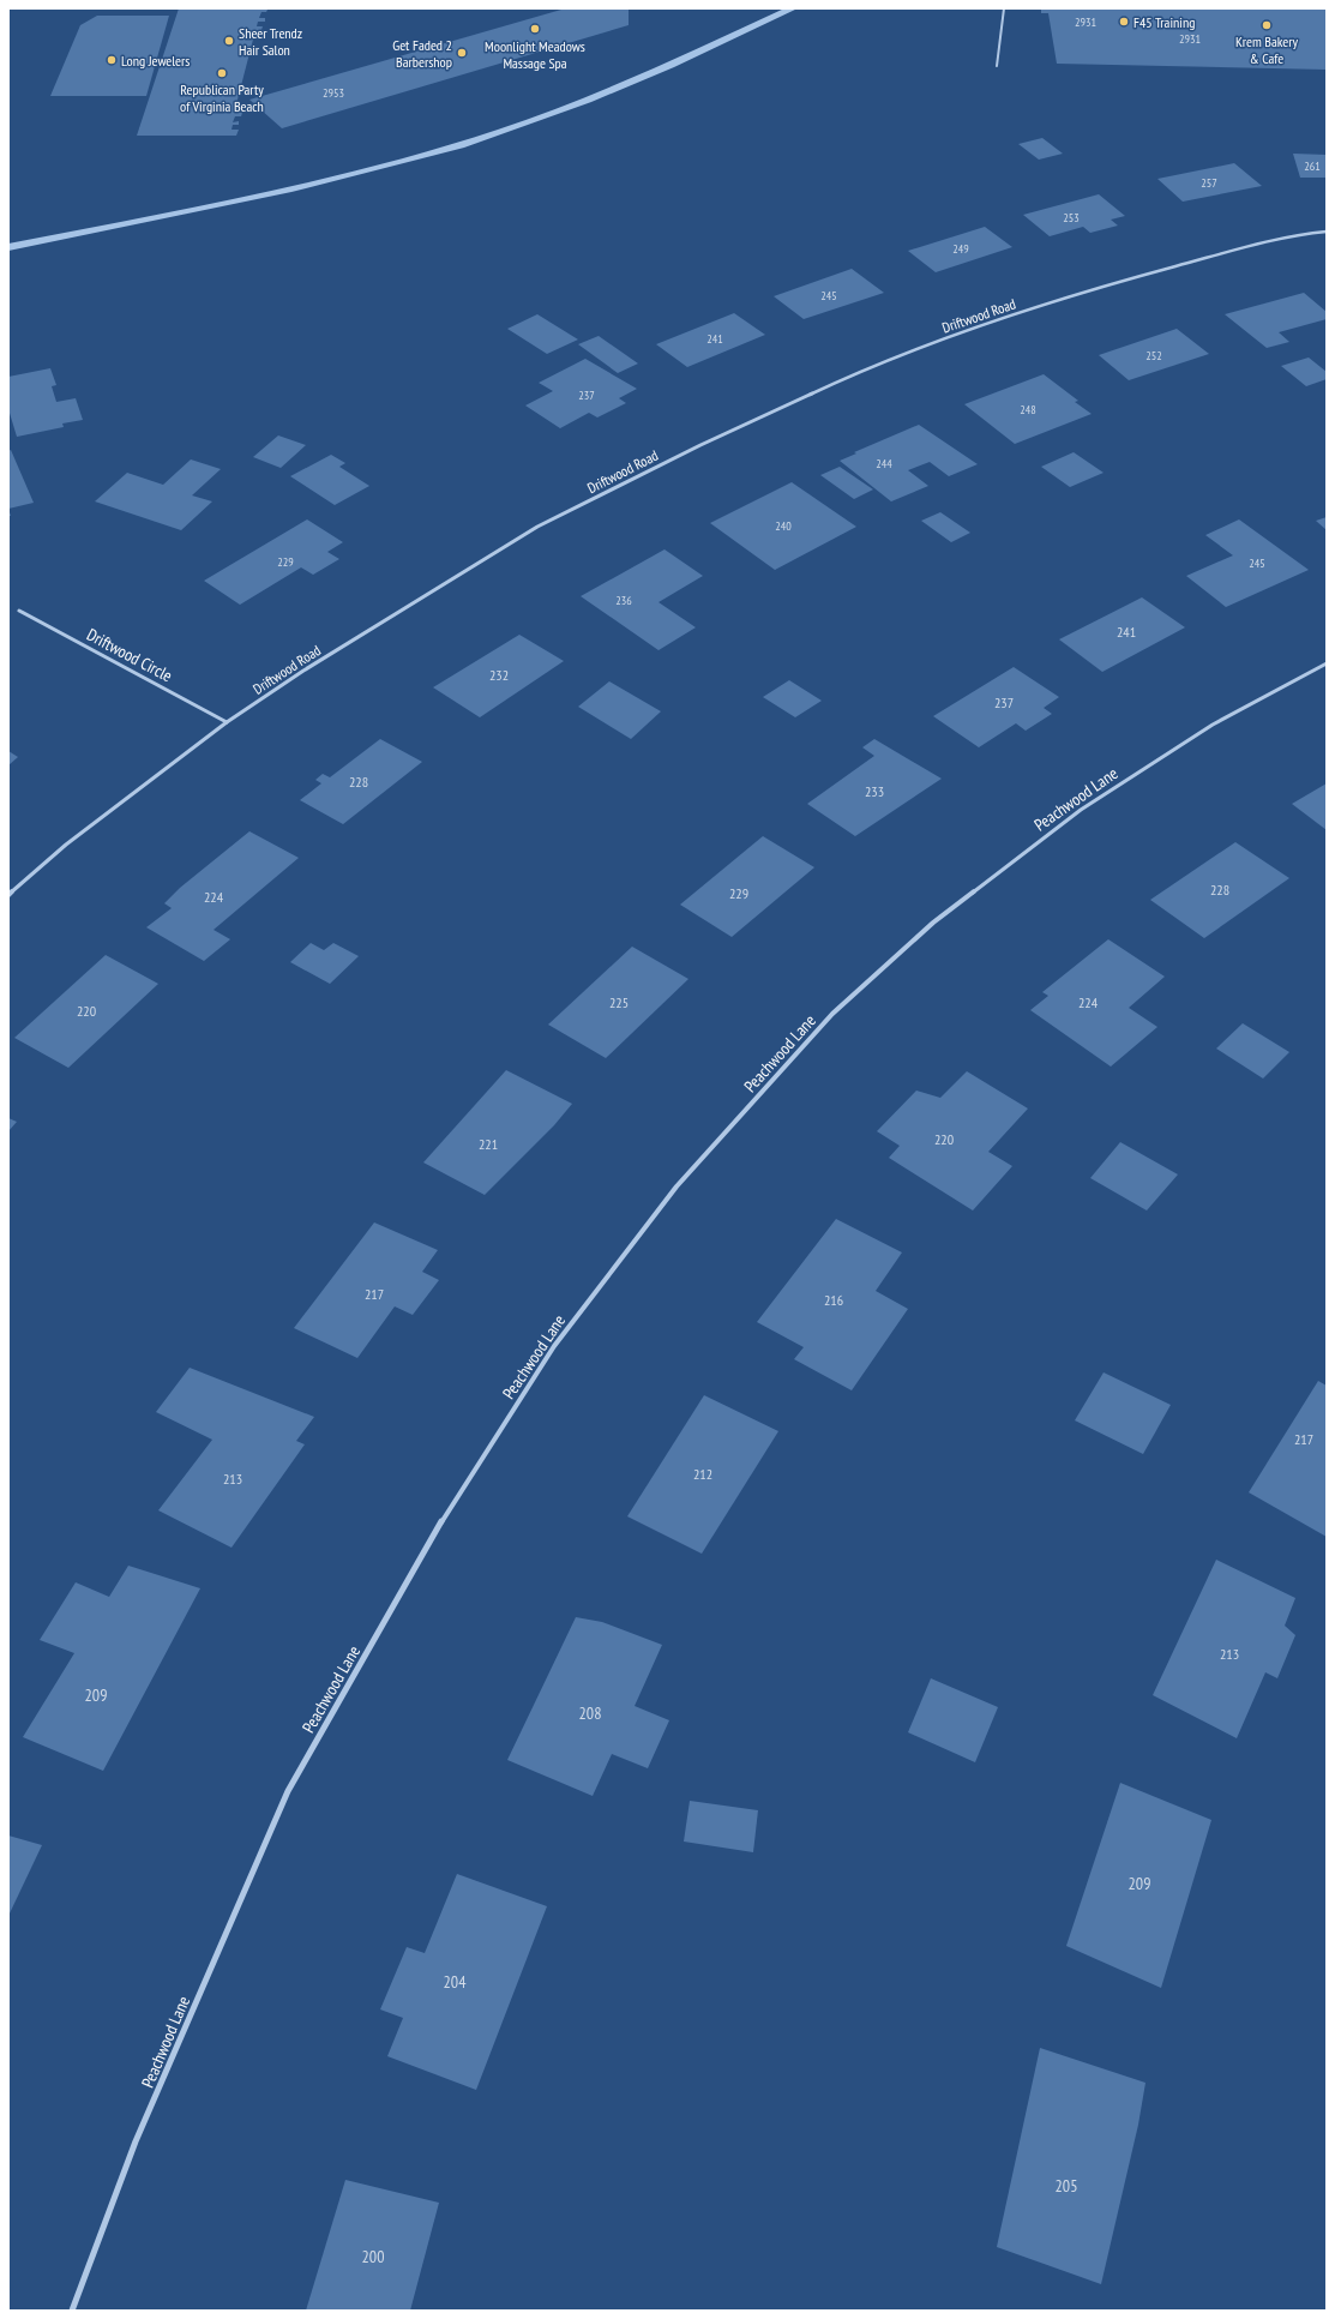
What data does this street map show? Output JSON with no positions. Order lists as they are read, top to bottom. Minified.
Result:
{"streets":{"street":["Driftwood Road","Driftwood Circle","Peachwood Lane"]},"crossings":[["Driftwood Road","Driftwood Circle"]],"places":["F45 Training","Krem Bakery & Cafe","Moonlight Meadows Massage Spa","Sheer Trendz Hair Salon","Get Faded 2 Barbershop","Long Jewelers","Republican Party of Virginia Beach"],"house_numbers":["2931","2931","2953","261","257","253","249","245","241","252","237","248","244","240","229","245","236","241","232","237","228","233","228","229","224","225","224","220","220","221","217","216","217","212","213","213","209","208","209","204","205","200"]}
